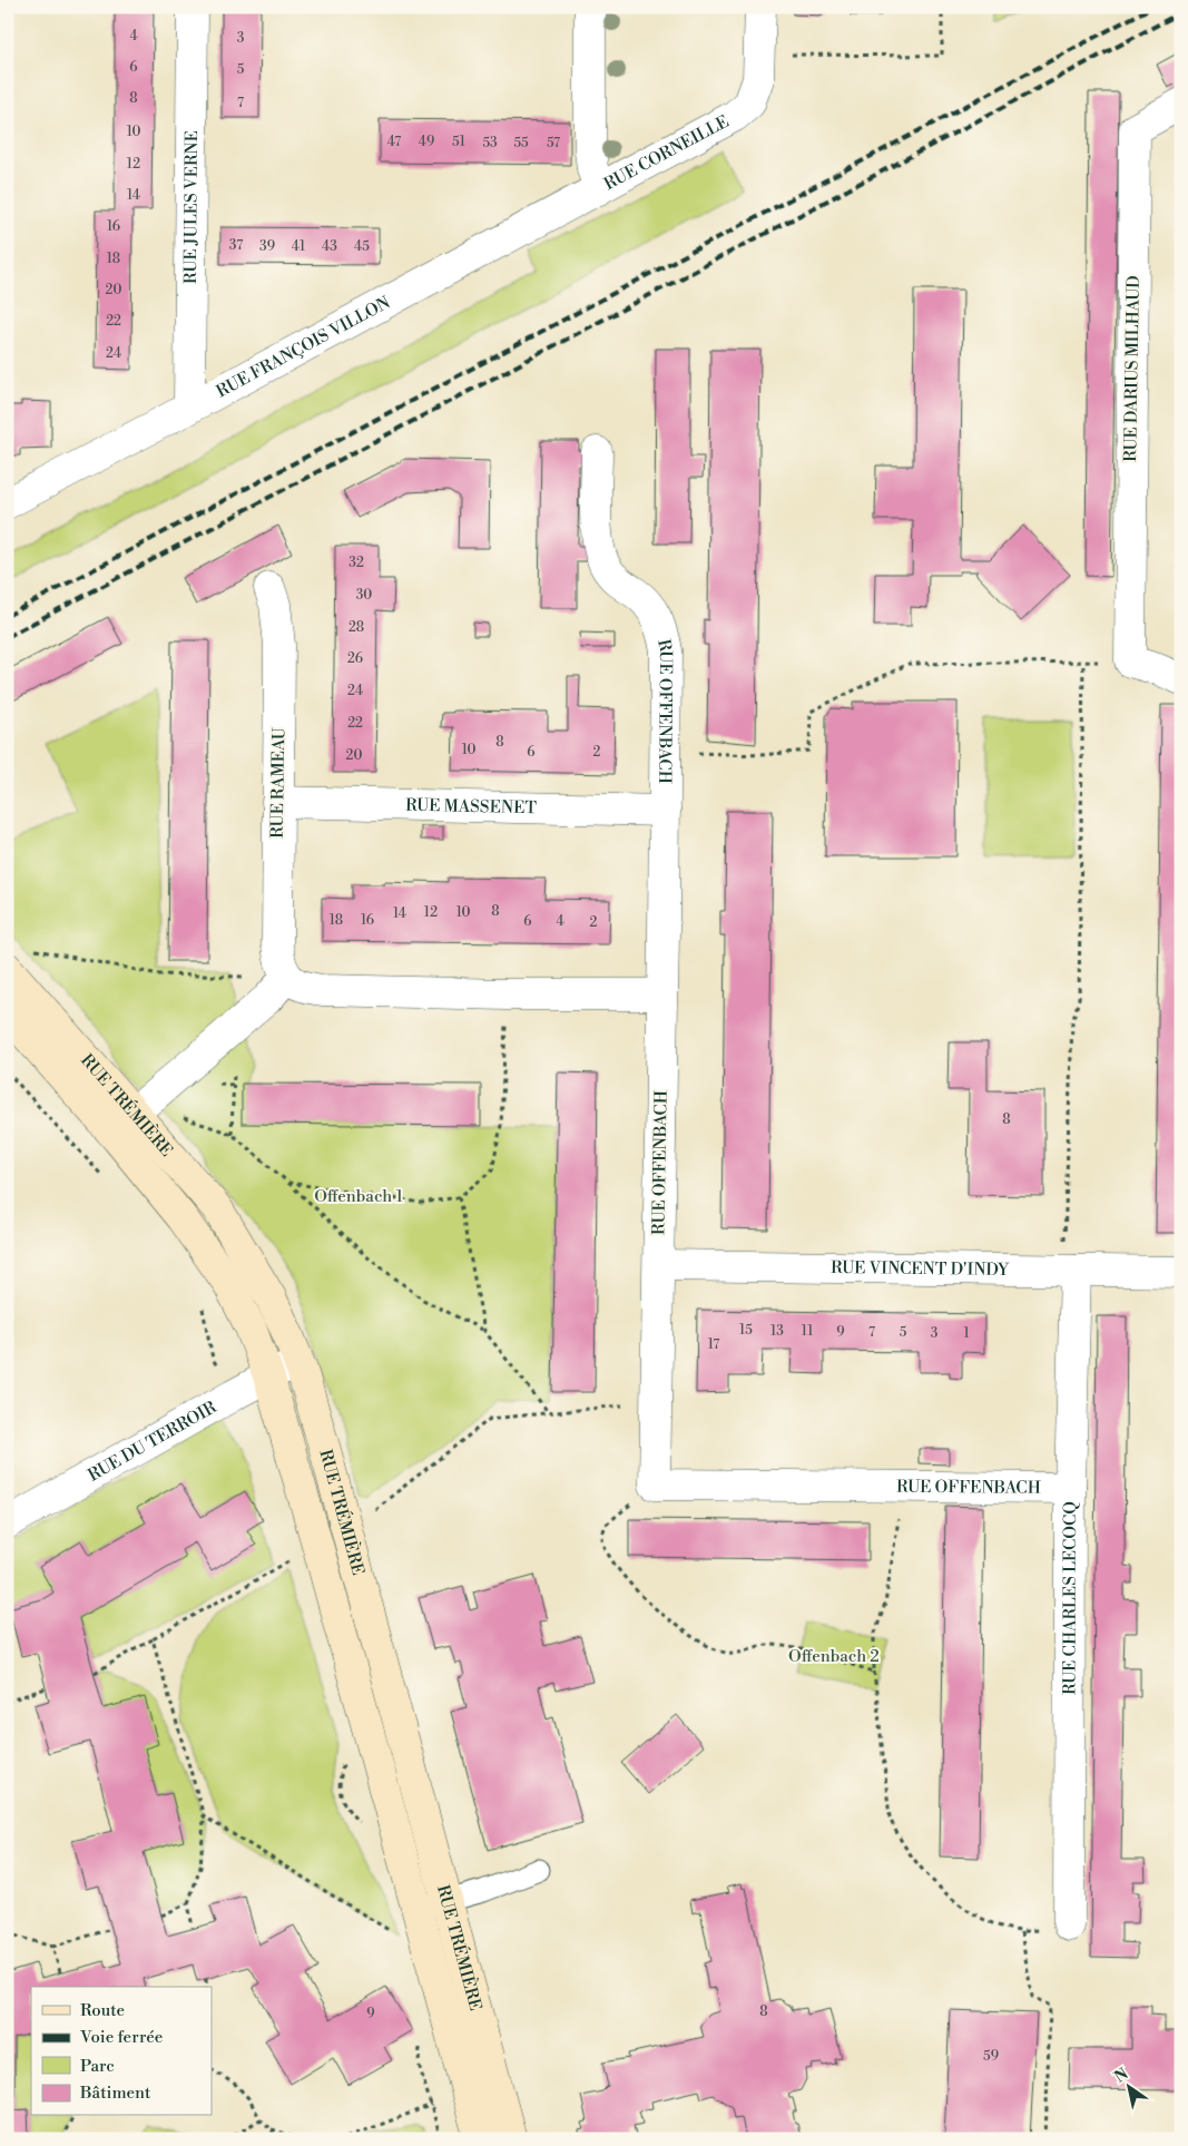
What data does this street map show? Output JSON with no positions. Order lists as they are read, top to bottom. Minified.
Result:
{"streets":{"main road":["RUE TRÉMIÈRE"],"street":["RUE CORNEILLE","RUE JULES VERNE","RUE FRANÇOIS VILLON","RUE DARIUS MILHAUD","RUE OFFENBACH","RUE RAMEAU","RUE MASSENET","RUE VINCENT D'INDY","RUE DU TERROIR","RUE CHARLES LECOCQ"]},"crossings":[["RUE CORNEILLE","RUE FRANÇOIS VILLON"],["RUE JULES VERNE","RUE FRANÇOIS VILLON"],["RUE OFFENBACH","RUE MASSENET"],["RUE OFFENBACH","RUE VINCENT D'INDY"],["RUE OFFENBACH","RUE CHARLES LECOCQ"],["RUE RAMEAU","RUE MASSENET"],["RUE TRÉMIÈRE","RUE DU TERROIR"],["RUE VINCENT D'INDY","RUE CHARLES LECOCQ"]],"parks":["Offenbach 1","Offenbach 2"],"house_numbers":["4","3","6","5","8","7","10","47","49","51","53","55","57","12","14","16","37","39","41","43","45","18","20","22","24","32","30","28","26","24","22","8","10","6","2","20","8","12","10","14","18","16","6","4","2","8","15","13","11","9","7","5","3","1","17","8","9","59"],"legend":["Route","Voie ferrée","Parc","Bâtiment"],"north":"top left"}
